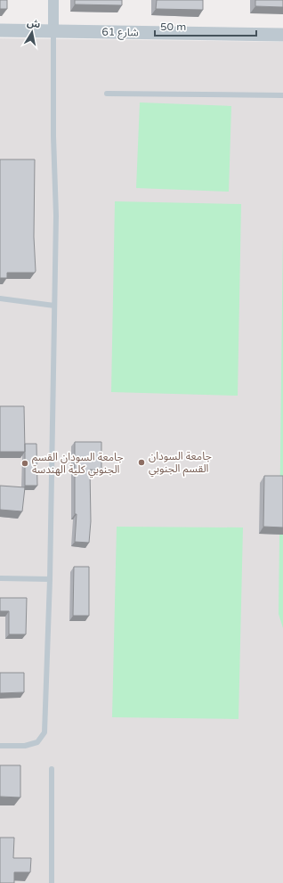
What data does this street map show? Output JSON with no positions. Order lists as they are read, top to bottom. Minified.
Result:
{"streets":{"street":["شارع 61"]},"places":["جامعة السودان القسم الجنوبي","جامعة السودان القسم الجنوبي كلية الهندسة"],"scale_bar":"50 m","north":"top"}
